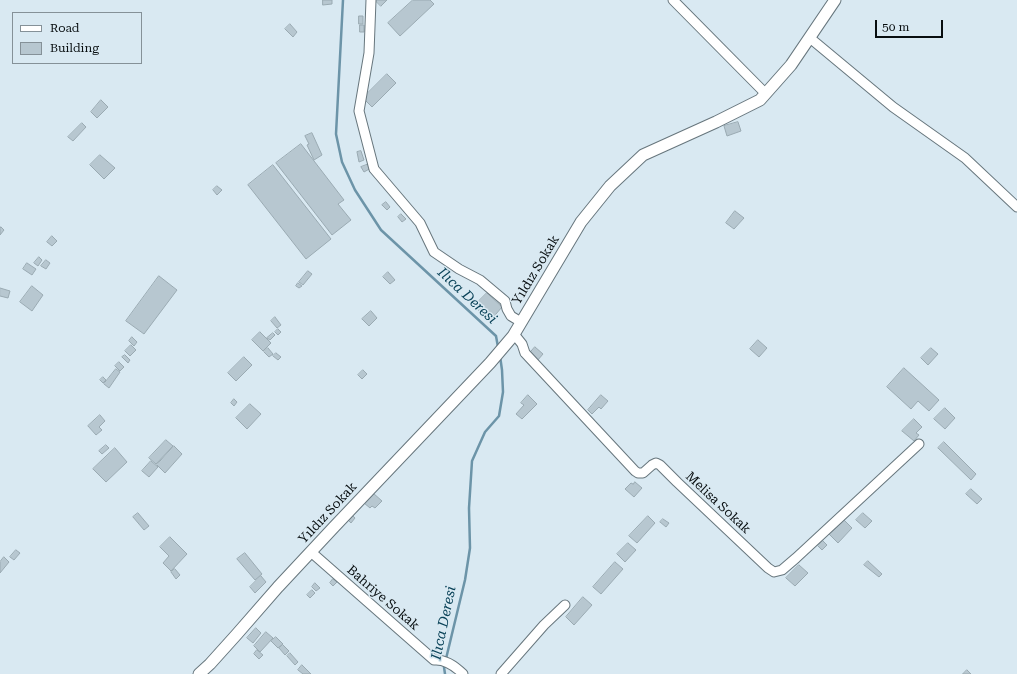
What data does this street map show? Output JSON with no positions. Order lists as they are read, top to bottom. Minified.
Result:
{"streets":{"street":["Yıldız Sokak","Melisa Sokak","Bahriye Sokak"]},"crossings":[["Yıldız Sokak","Melisa Sokak"],["Yıldız Sokak","Bahriye Sokak"]],"water":["Ilıca Deresi"],"legend":["Road","Building"],"scale_bar":"50 m"}
